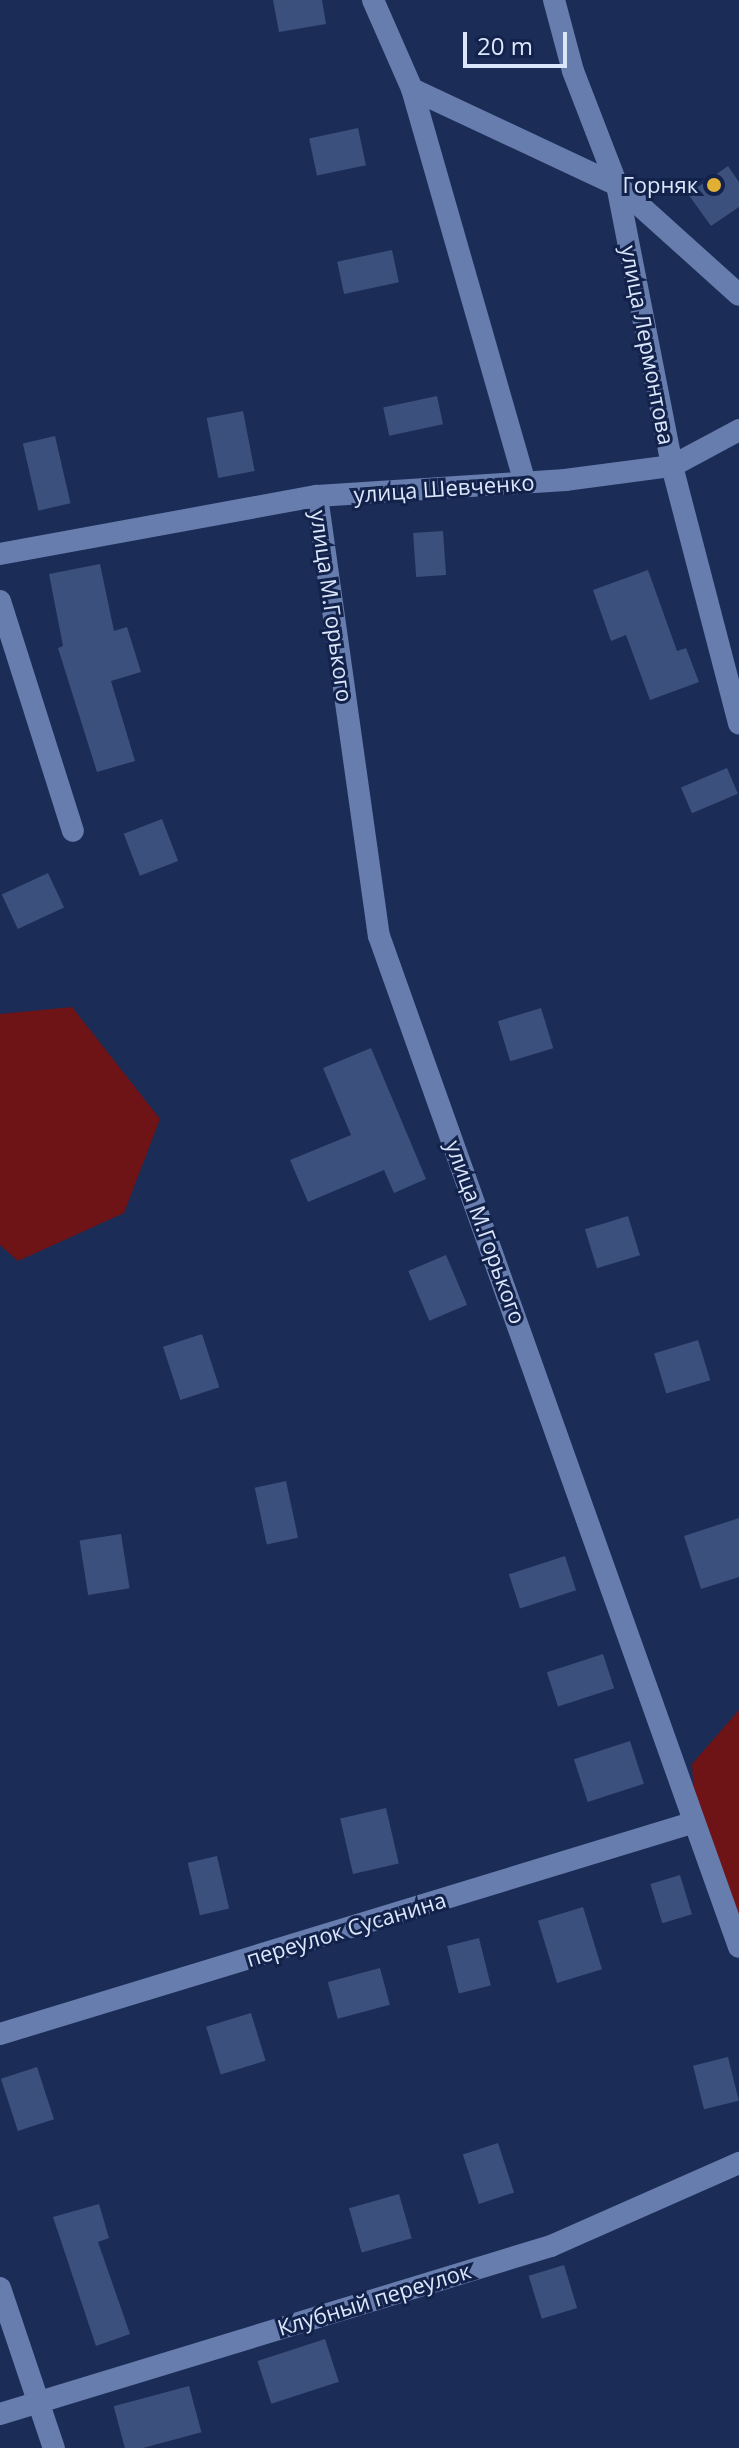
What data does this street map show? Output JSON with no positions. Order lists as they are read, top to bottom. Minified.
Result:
{"streets":{"street":["улица Лермонтова","улица Шевченко","улица М.Горького","переулок Сусанина","Клубный переулок"]},"crossings":[["улица Лермонтова","улица Шевченко"],["улица Шевченко","улица М.Горького"],["улица М.Горького","переулок Сусанина"]],"places":["Горняк"],"scale_bar":"20 m"}
